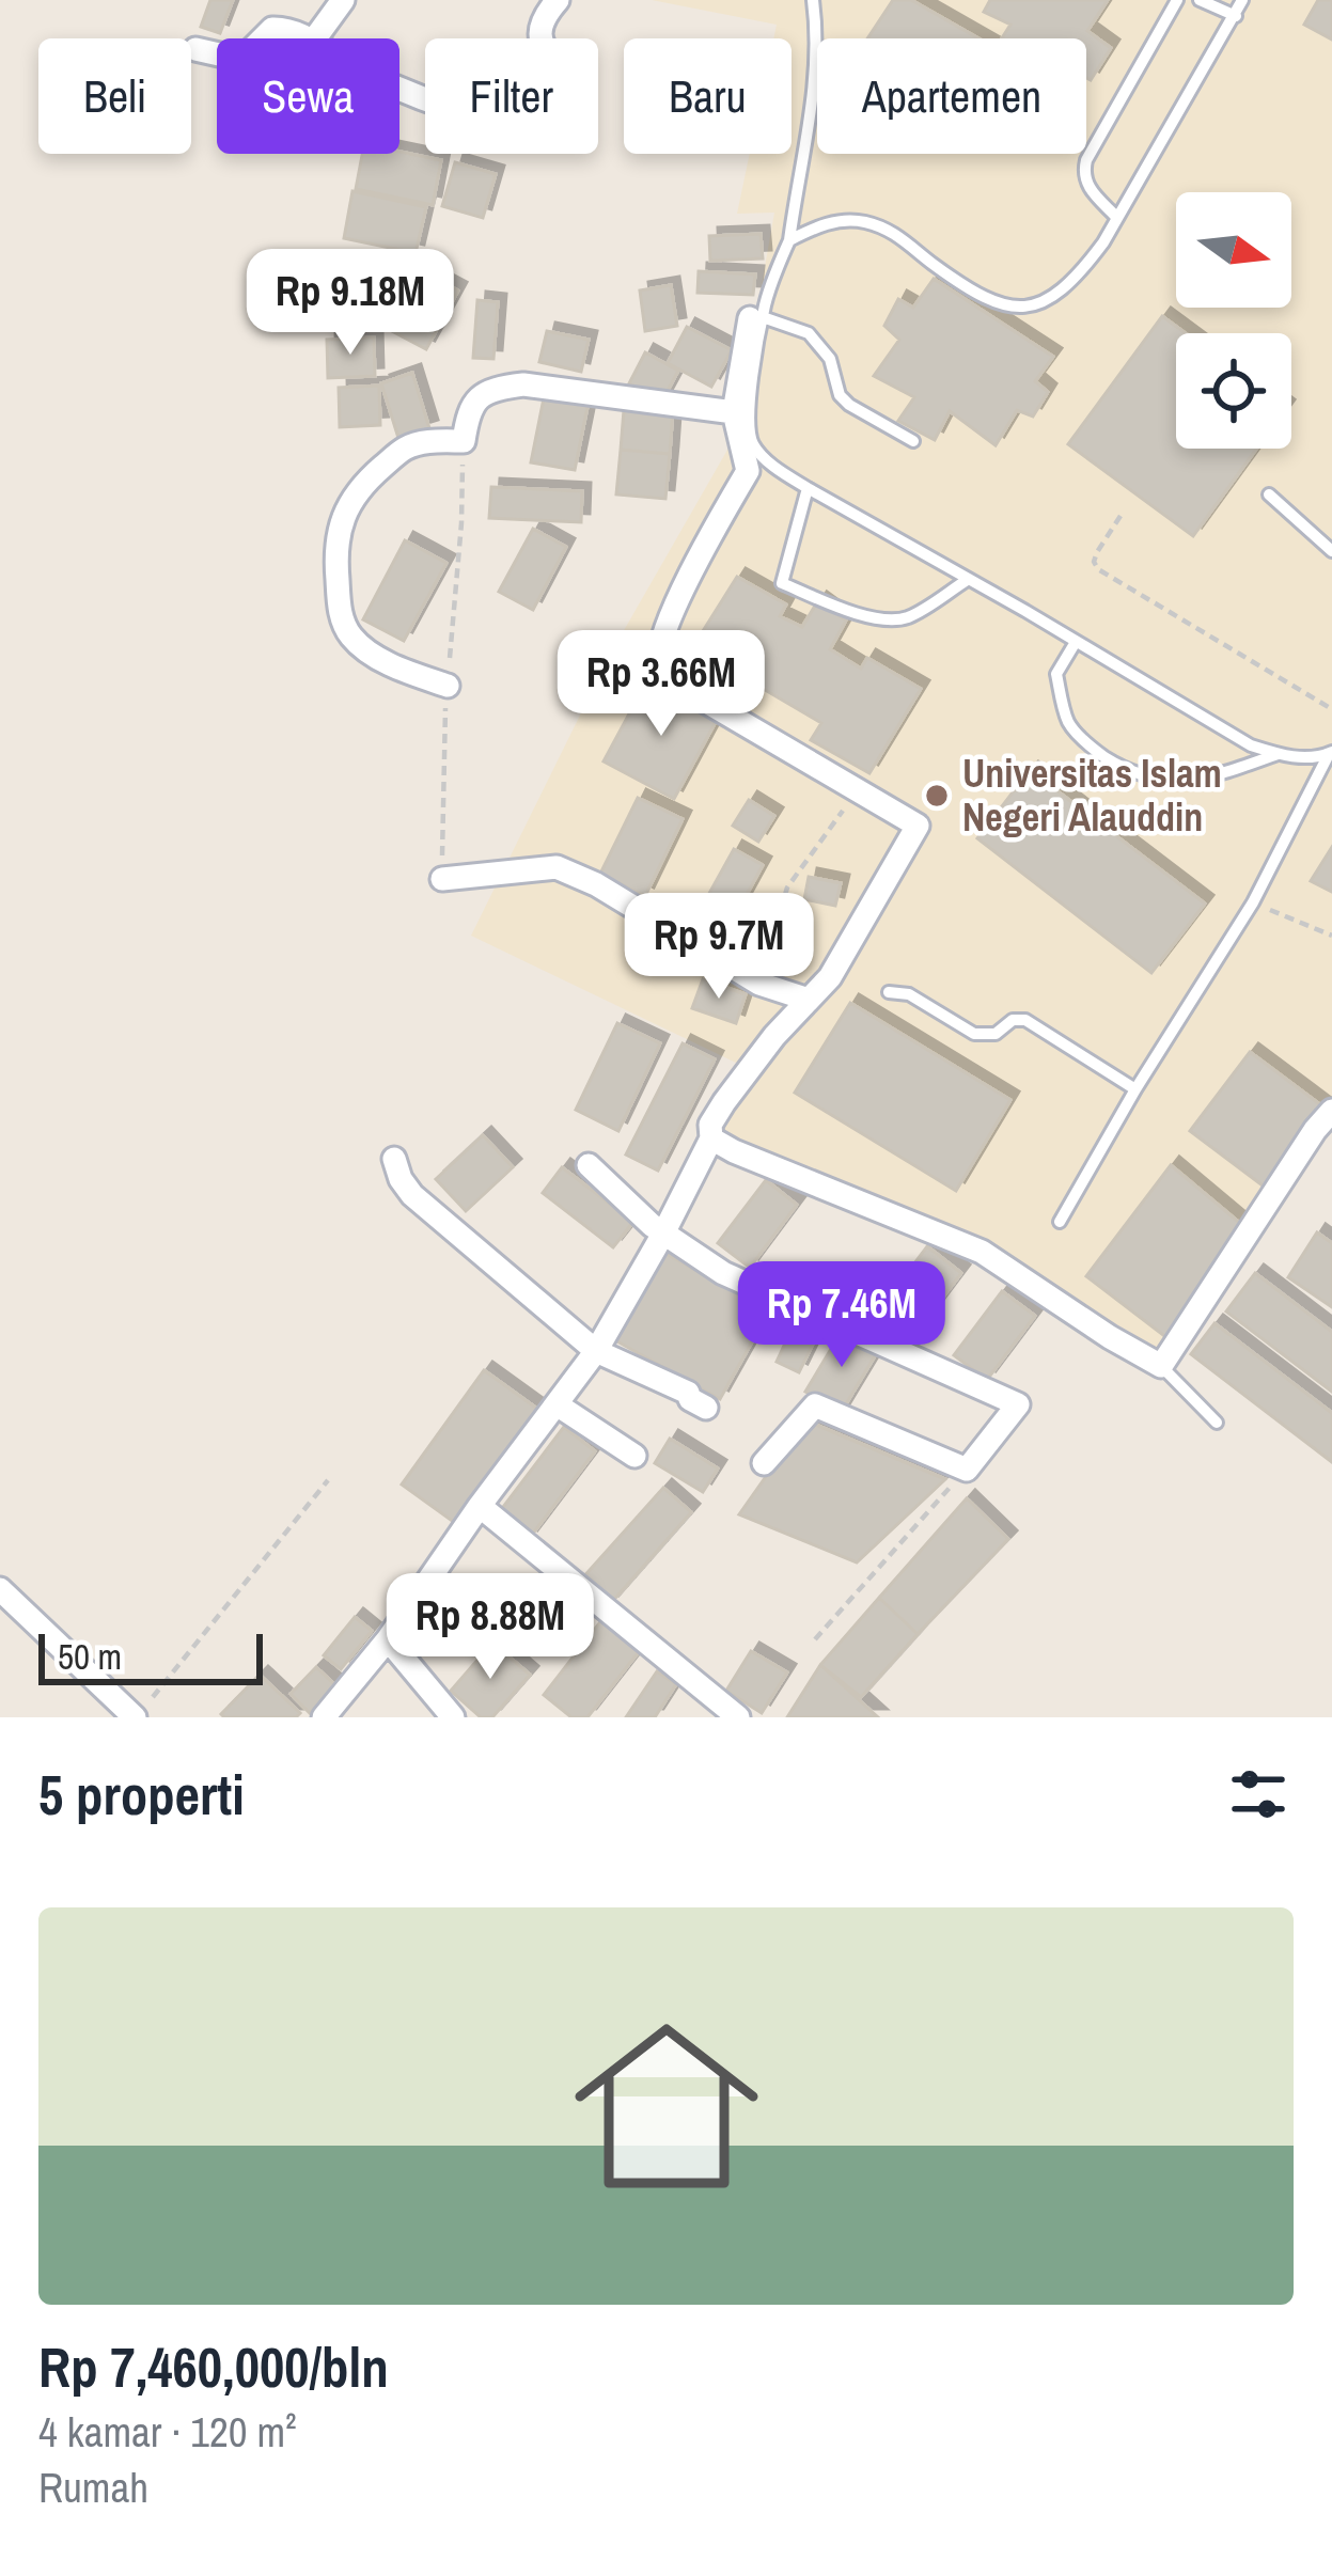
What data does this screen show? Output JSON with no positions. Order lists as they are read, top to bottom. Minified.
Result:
{"places":["Universitas Islam Negeri Alauddin"],"scale_bar":"50 m","north":"right","page":{"chip":["Beli","Sewa","Filter","Baru","Apartemen"],"price":["Rp 9.18M","Rp 3.66M","Rp 9.7M","Rp 7.46M","Rp 8.88M"],"scale":"50 m","heading":"5 properti","list":[{"name":"Rp 7,460,000/bln","note":"4 kamar · 120 m² · Rumah"}]}}
